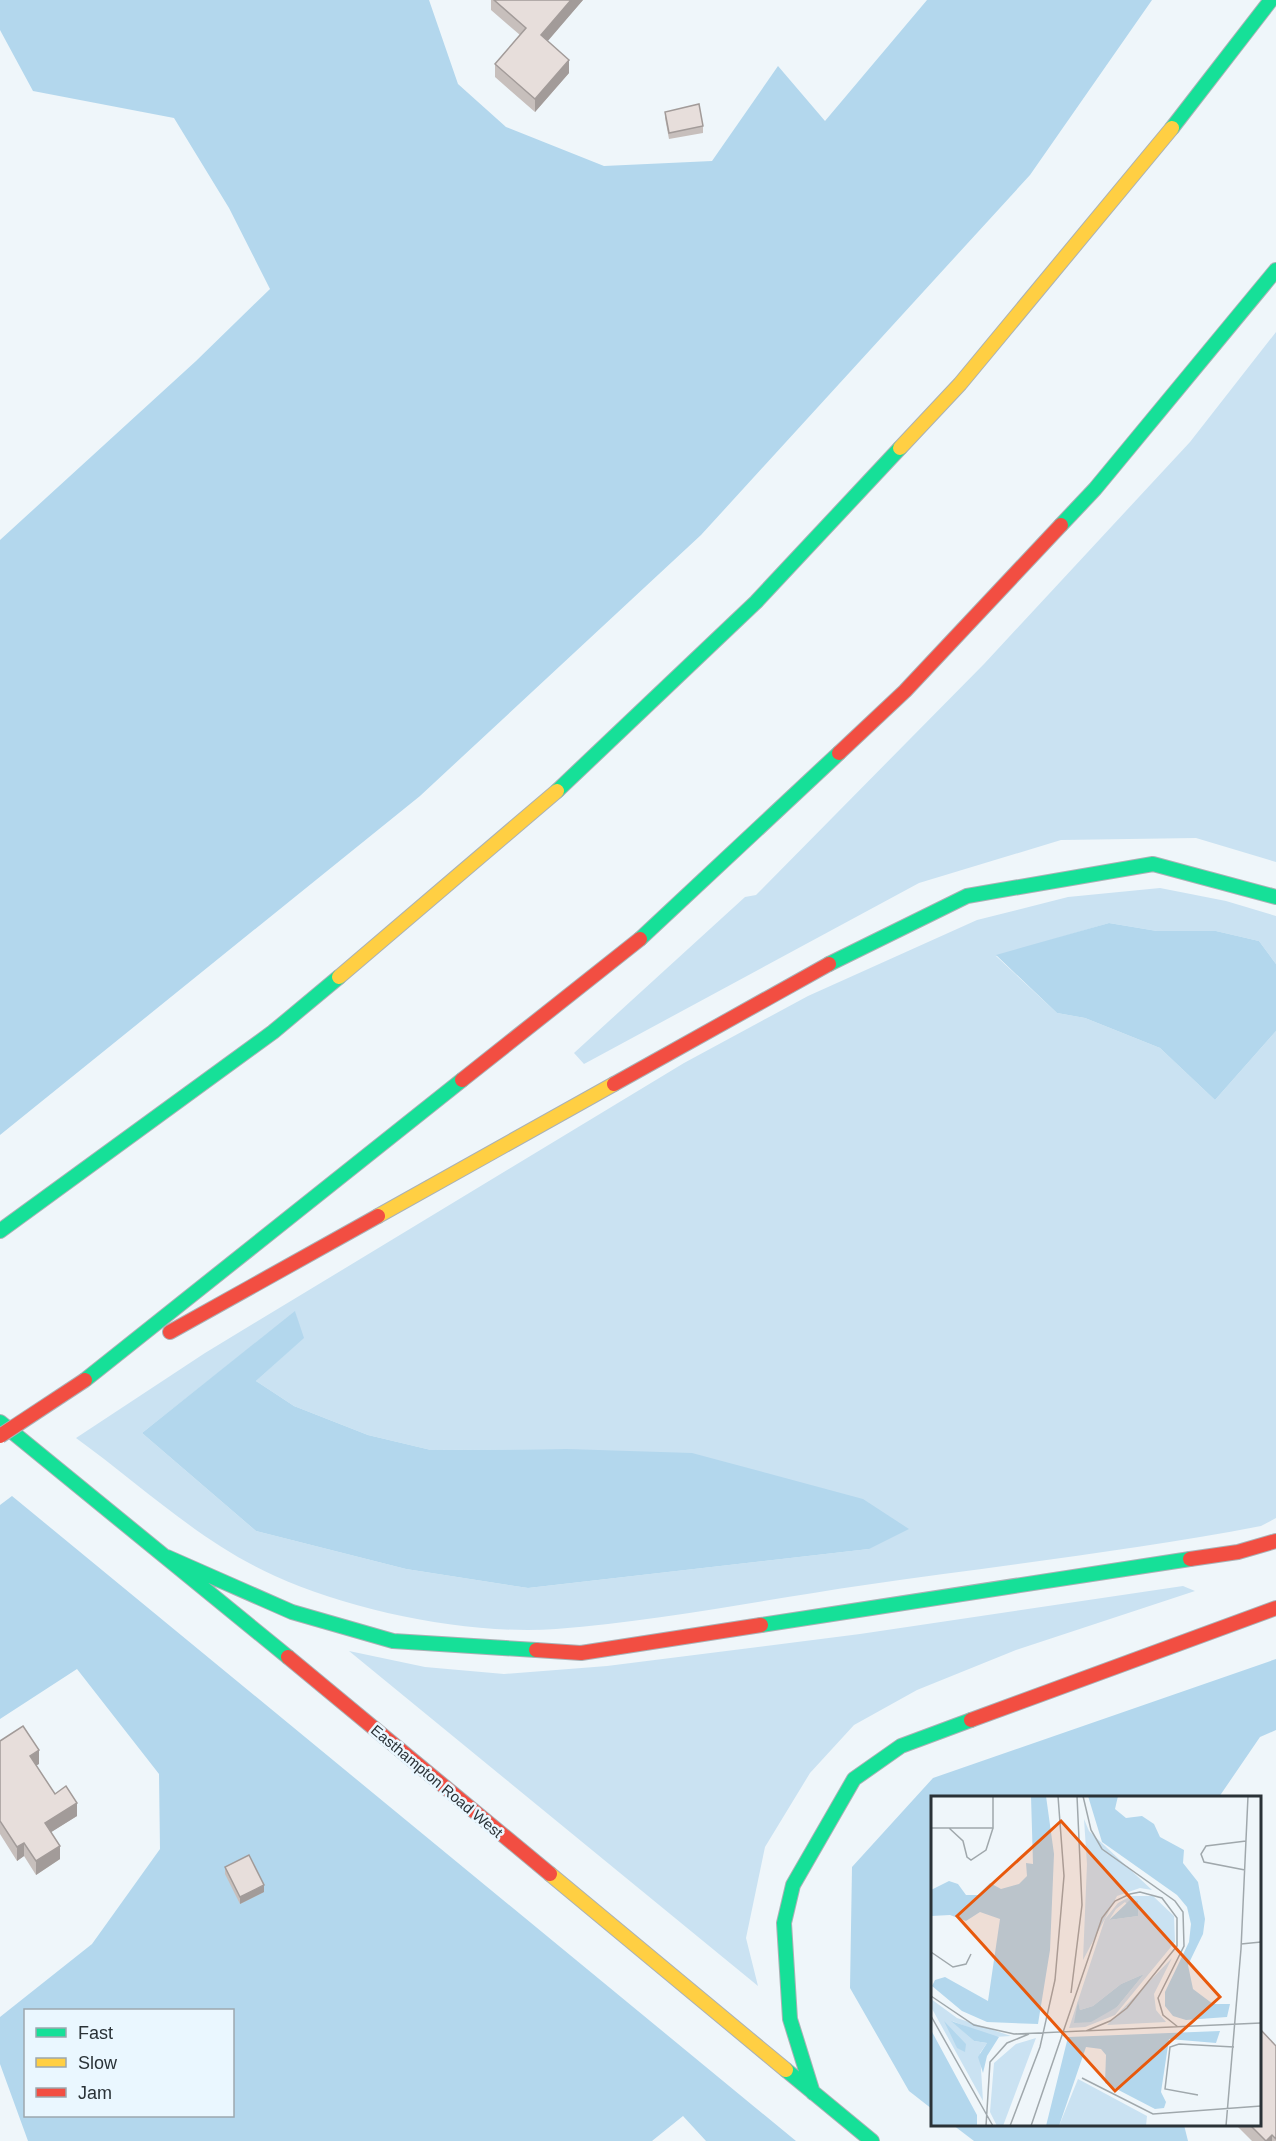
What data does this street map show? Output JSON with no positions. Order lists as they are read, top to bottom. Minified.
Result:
{"streets":{"main road":["Easthampton Road West"]},"legend":["Fast","Slow","Jam"]}
